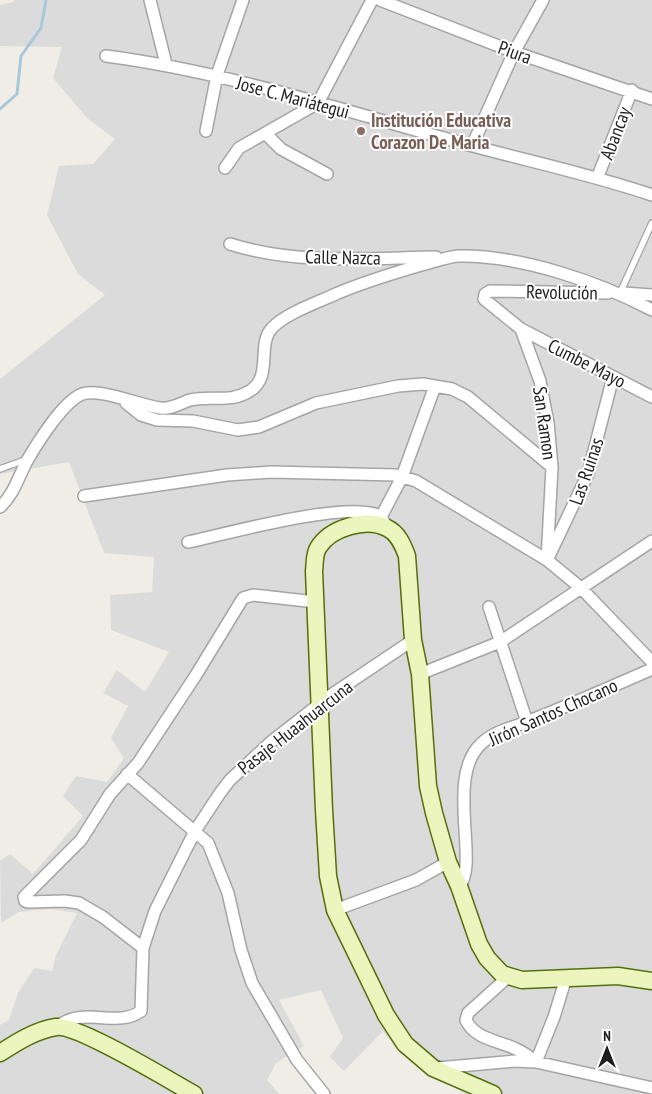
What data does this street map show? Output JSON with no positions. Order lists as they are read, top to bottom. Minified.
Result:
{"streets":{"street":["Piura","Jose C. Mariátegui","Abancay","Calle Nazca","Revolución","Cumbe Mayo","San Ramon","Las Ruinas","Jirón Santos Chocano","Pasaje Huaahuarcuna"]},"crossings":[["Piura","Abancay"],["Jose C. Mariátegui","Abancay"],["Revolución","Cumbe Mayo"],["Revolución","San Ramon"],["Cumbe Mayo","San Ramon"],["Cumbe Mayo","Las Ruinas"],["San Ramon","Las Ruinas"]],"places":["Institución Educativa Corazon De Maria"],"north":"top"}
